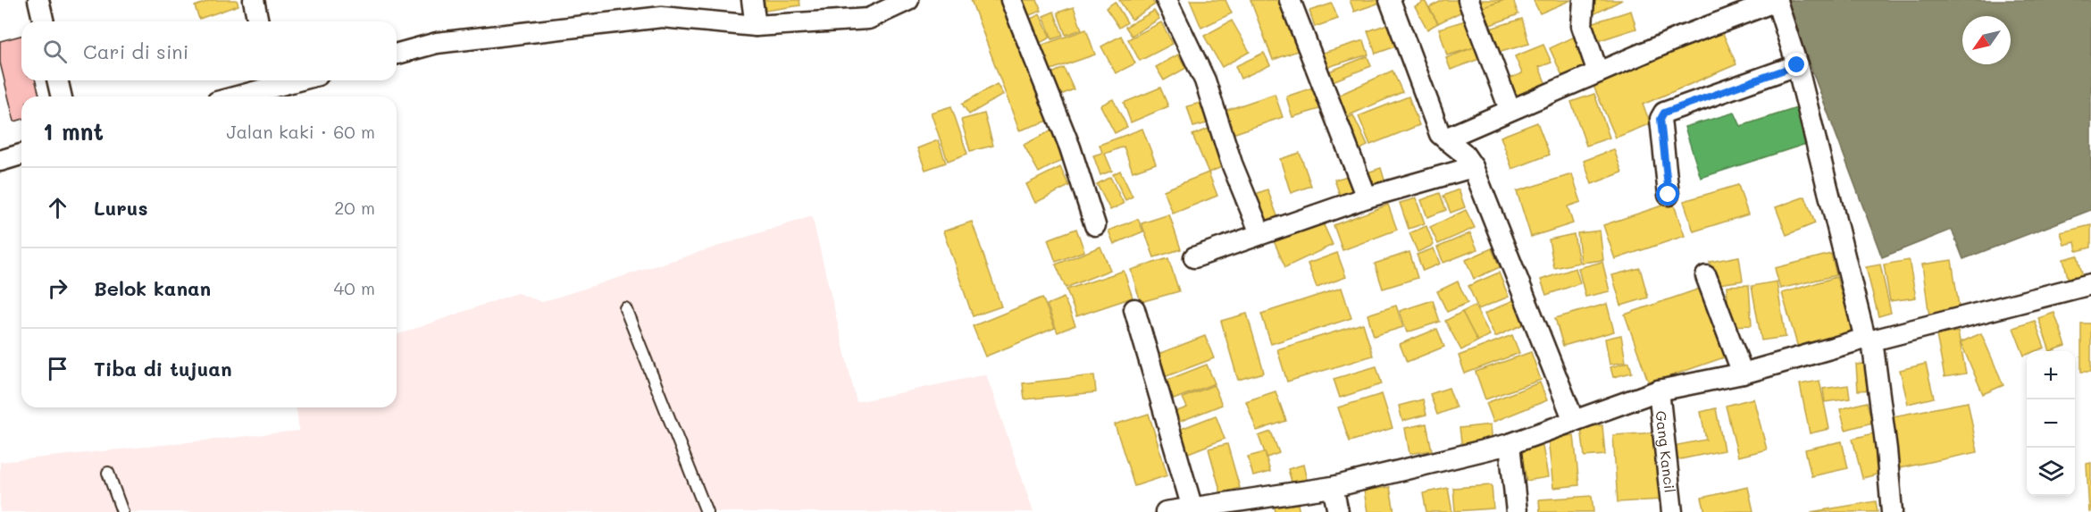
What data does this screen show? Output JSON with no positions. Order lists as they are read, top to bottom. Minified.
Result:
{"streets":{"street":["Gang Kancil"]},"north":"bottom left","page":{"search":"Cari di sini","heading":["1 mnt","Jalan kaki · 60 m"],"list":[["Lurus","20 m"],["Belok kanan","40 m"],"Tiba di tujuan"],"map_buttons":["+","−"]}}
